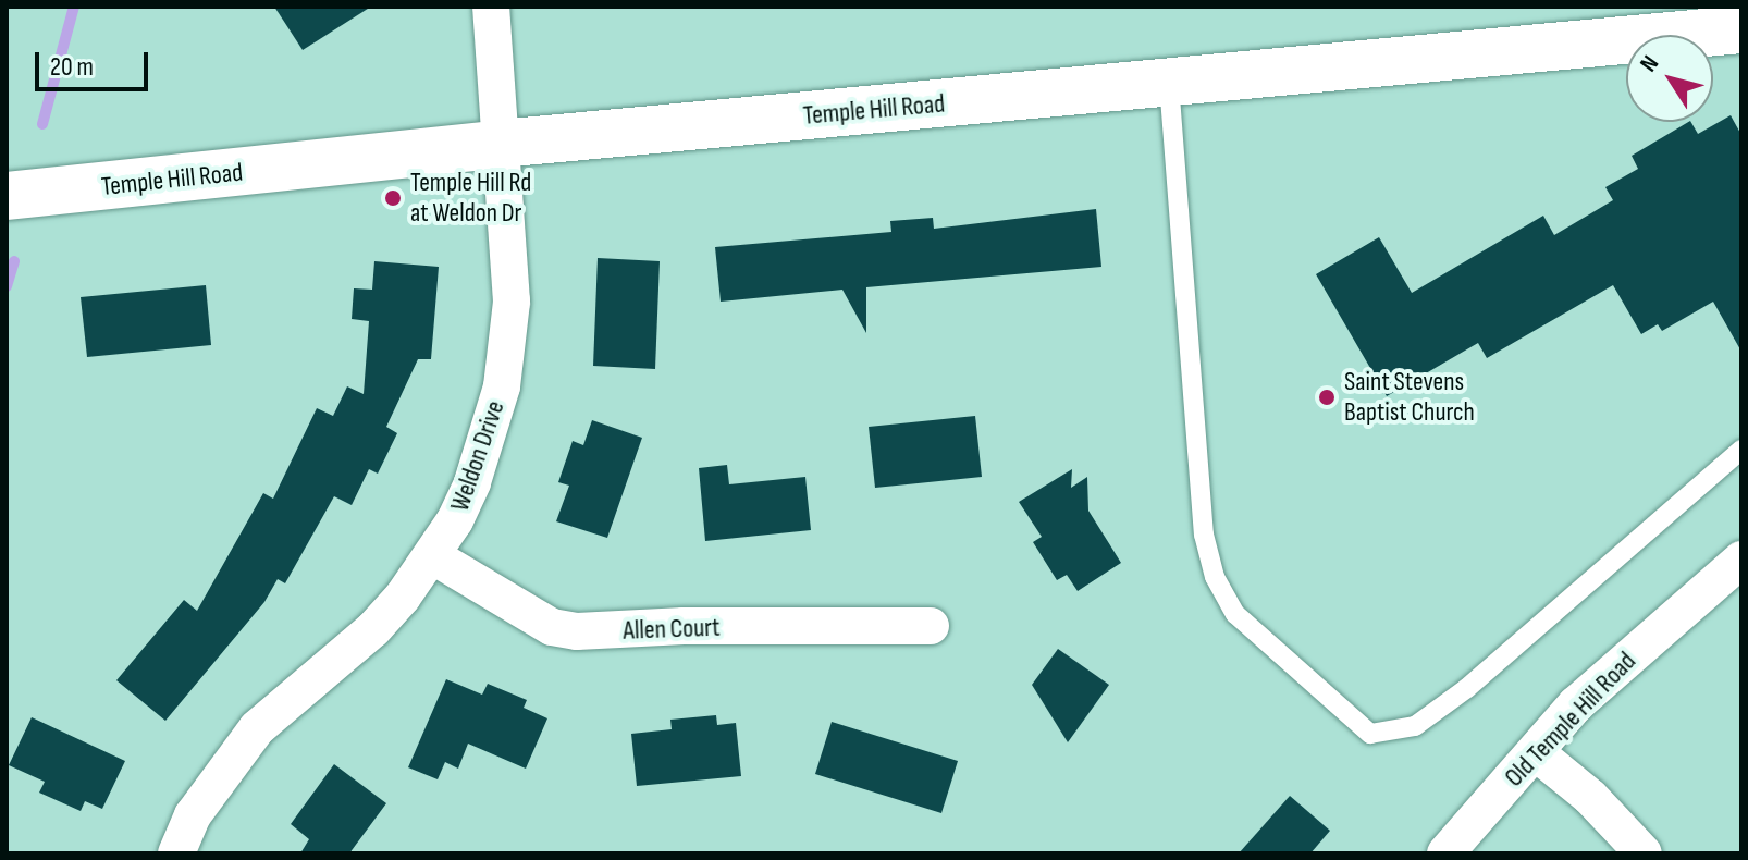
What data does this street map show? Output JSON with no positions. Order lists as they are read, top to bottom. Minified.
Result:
{"streets":{"main road":["Temple Hill Road"],"street":["Weldon Drive","Allen Court","Old Temple Hill Road"]},"crossings":[["Temple Hill Road","Weldon Drive"],["Weldon Drive","Allen Court"]],"places":["Temple Hill Rd at Weldon Dr","Saint Stevens Baptist Church"],"scale_bar":"20 m","north":"top left"}
